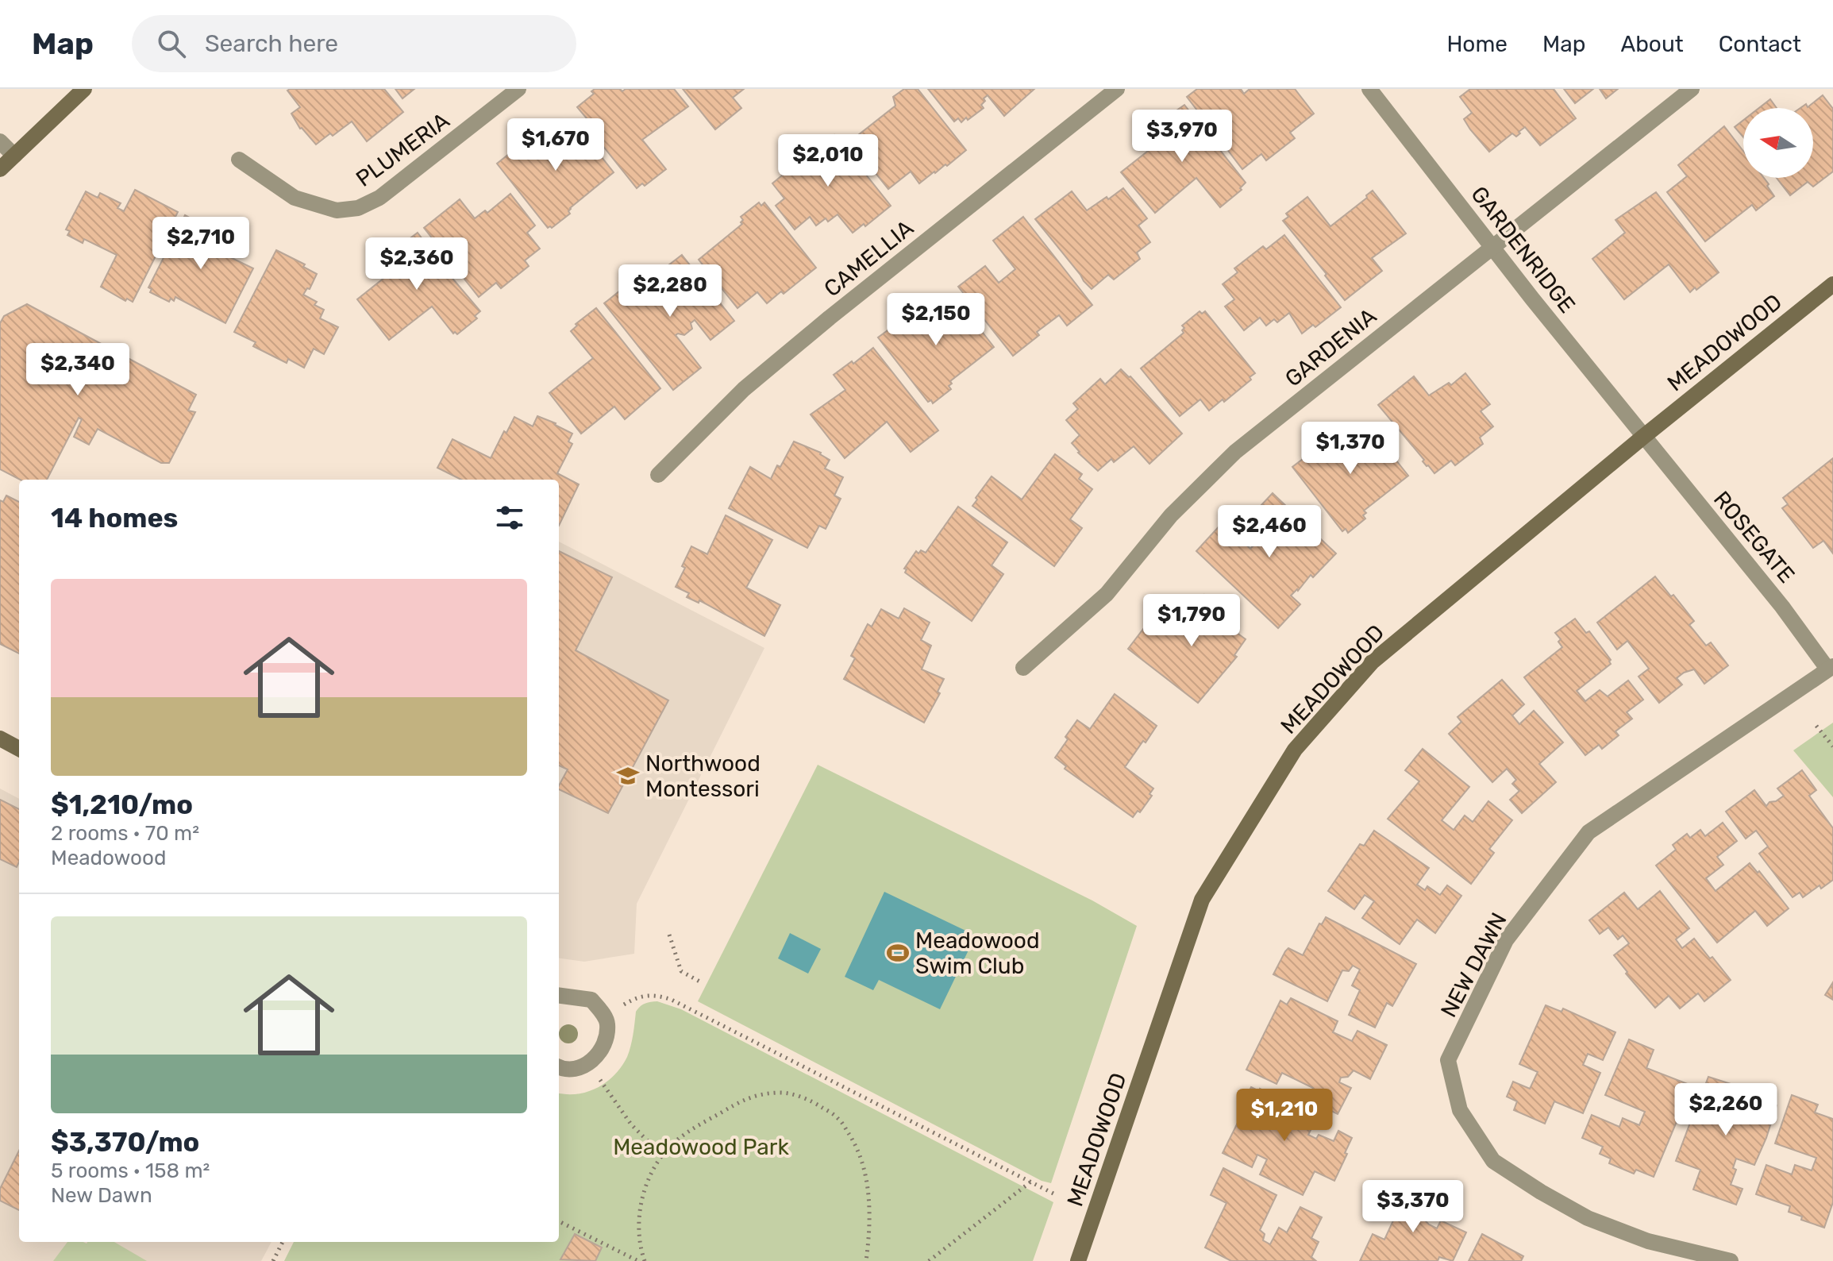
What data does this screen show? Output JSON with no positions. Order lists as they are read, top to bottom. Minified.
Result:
{"streets":{"street":["PLUMERIA","GARDENRIDGE","CAMELLIA","MEADOWOOD","GARDENIA","ROSEGATE","NEW DAWN"]},"crossings":[["GARDENRIDGE","MEADOWOOD"],["GARDENRIDGE","GARDENIA"],["GARDENRIDGE","ROSEGATE"],["MEADOWOOD","ROSEGATE"],["ROSEGATE","NEW DAWN"]],"parks":["Meadowood Park"],"places":{"school or university":["Northwood Montessori"],"sports":["Meadowood Swim Club"]},"north":"left","page":{"header":"Map","search":"Search here","nav":["Home","Map","About","Contact"],"price":["$3,970","$1,670","$2,010","$2,710","$2,360","$2,280","$2,150","$2,340","$1,370","$2,460","$1,790","$2,260","$1,210","$3,370"],"heading":"14 homes","list":[{"name":"$1,210/mo","note":"2 rooms · 70 m² · Meadowood"},{"name":"$3,370/mo","note":"5 rooms · 158 m² · New Dawn"}]}}
